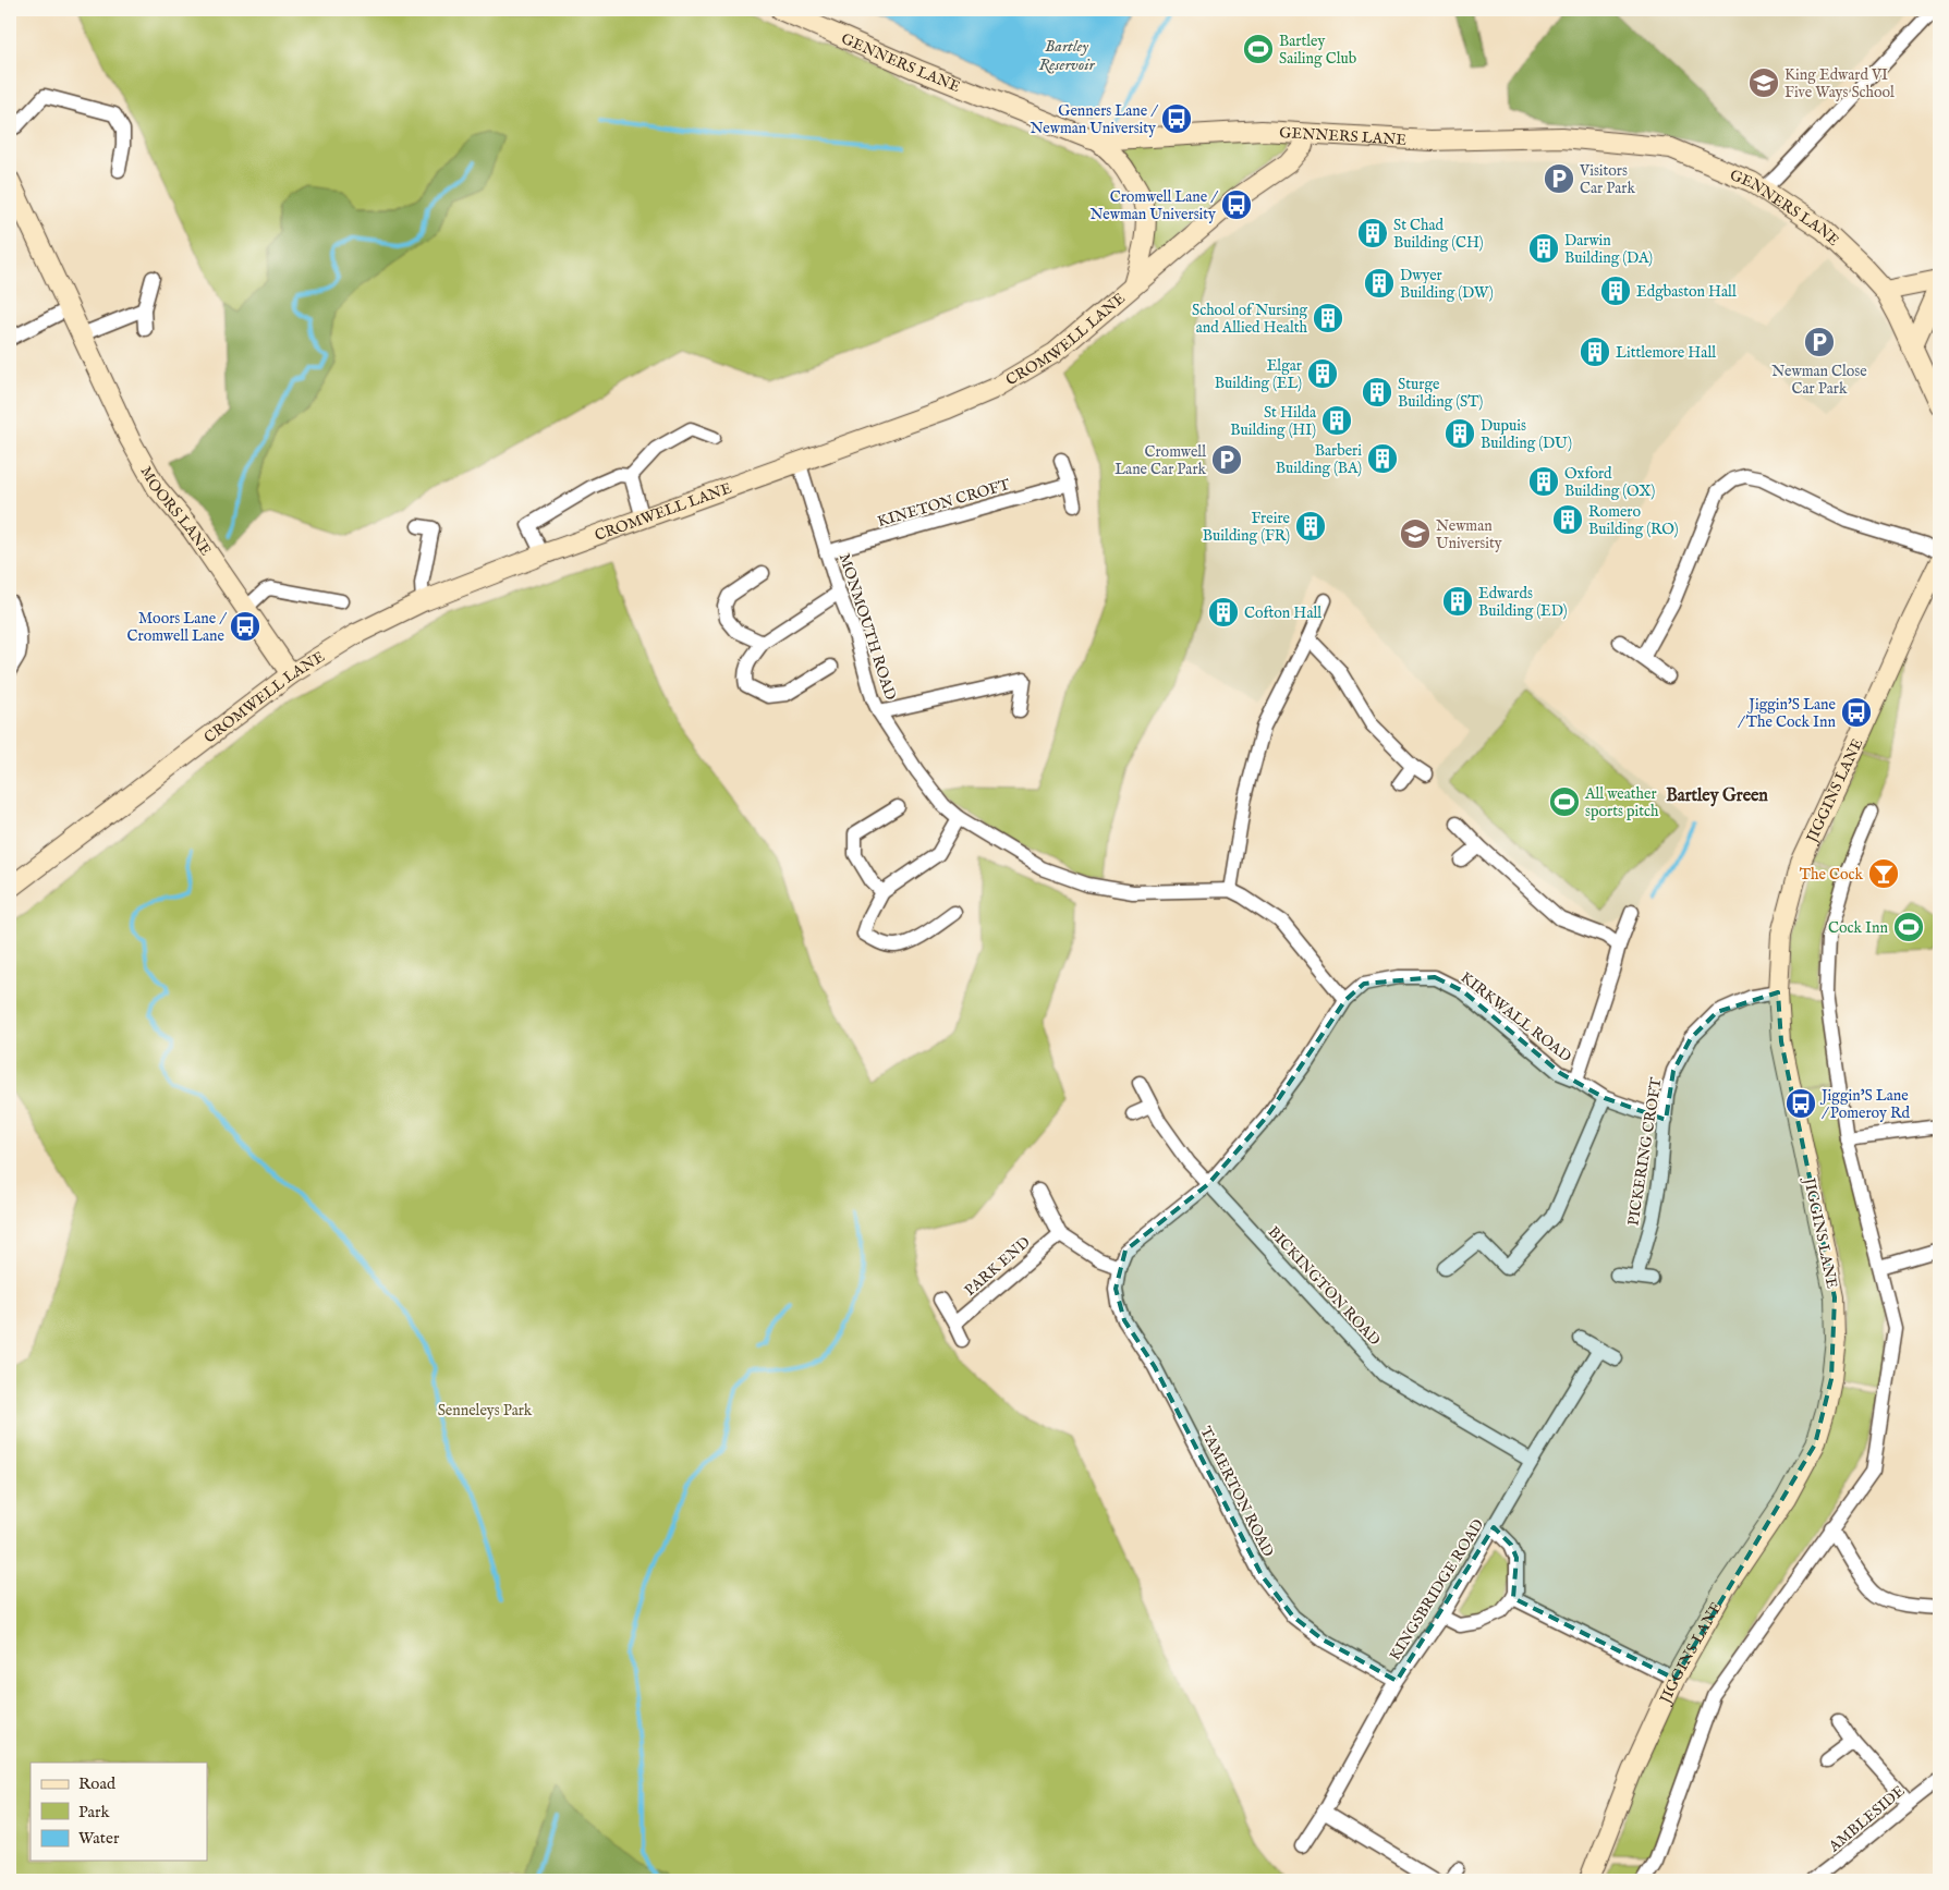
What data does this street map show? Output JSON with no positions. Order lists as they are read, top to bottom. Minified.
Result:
{"streets":{"street":["GENNERS LANE","CROMWELL LANE","KINETON CROFT","MOORS LANE","MONMOUTH ROAD","JIGGINS LANE","KIRKWALL ROAD","PICKERING CROFT","PARK END","BICKINGTON ROAD","TAMERTON ROAD","KINGSBRIDGE ROAD","AMBLESIDE"]},"crossings":[["GENNERS LANE","CROMWELL LANE"],["CROMWELL LANE","MOORS LANE"],["CROMWELL LANE","MONMOUTH ROAD"],["KINETON CROFT","MONMOUTH ROAD"],["JIGGINS LANE","PICKERING CROFT"],["KIRKWALL ROAD","PICKERING CROFT"],["KIRKWALL ROAD","BICKINGTON ROAD"],["BICKINGTON ROAD","KINGSBRIDGE ROAD"],["TAMERTON ROAD","KINGSBRIDGE ROAD"]],"districts":["Bartley Green"],"water":["Bartley Reservoir"],"parks":["Senneleys Park"],"places":{"sports":["Bartley Sailing Club","All weather sports pitch","Cock Inn"],"school or university":["King Edward VI Five Ways School","Newman University"],"bus stop":["Genners Lane / Newman University","Cromwell Lane / Newman University","Moors Lane / Cromwell Lane","Jiggin'S Lane / The Cock Inn","Jiggin'S Lane / Pomeroy Rd"],"parking":["Visitors Car Park","Newman Close Car Park","Cromwell Lane Car Park"],"building":["St Chad Building (CH)","Darwin Building (DA)","Dwyer Building (DW)","Edgbaston Hall","School of Nursing and Allied Health","Littlemore Hall","Elgar Building (EL)","Sturge Building (ST)","St Hilda Building (HI)","Dupuis Building (DU)","Barberi Building (BA)","Oxford Building (OX)","Romero Building (RO)","Freire Building (FR)","Edwards Building (ED)","Cofton Hall"],"bar":["The Cock"]},"legend":["Road","Park","Water"]}
